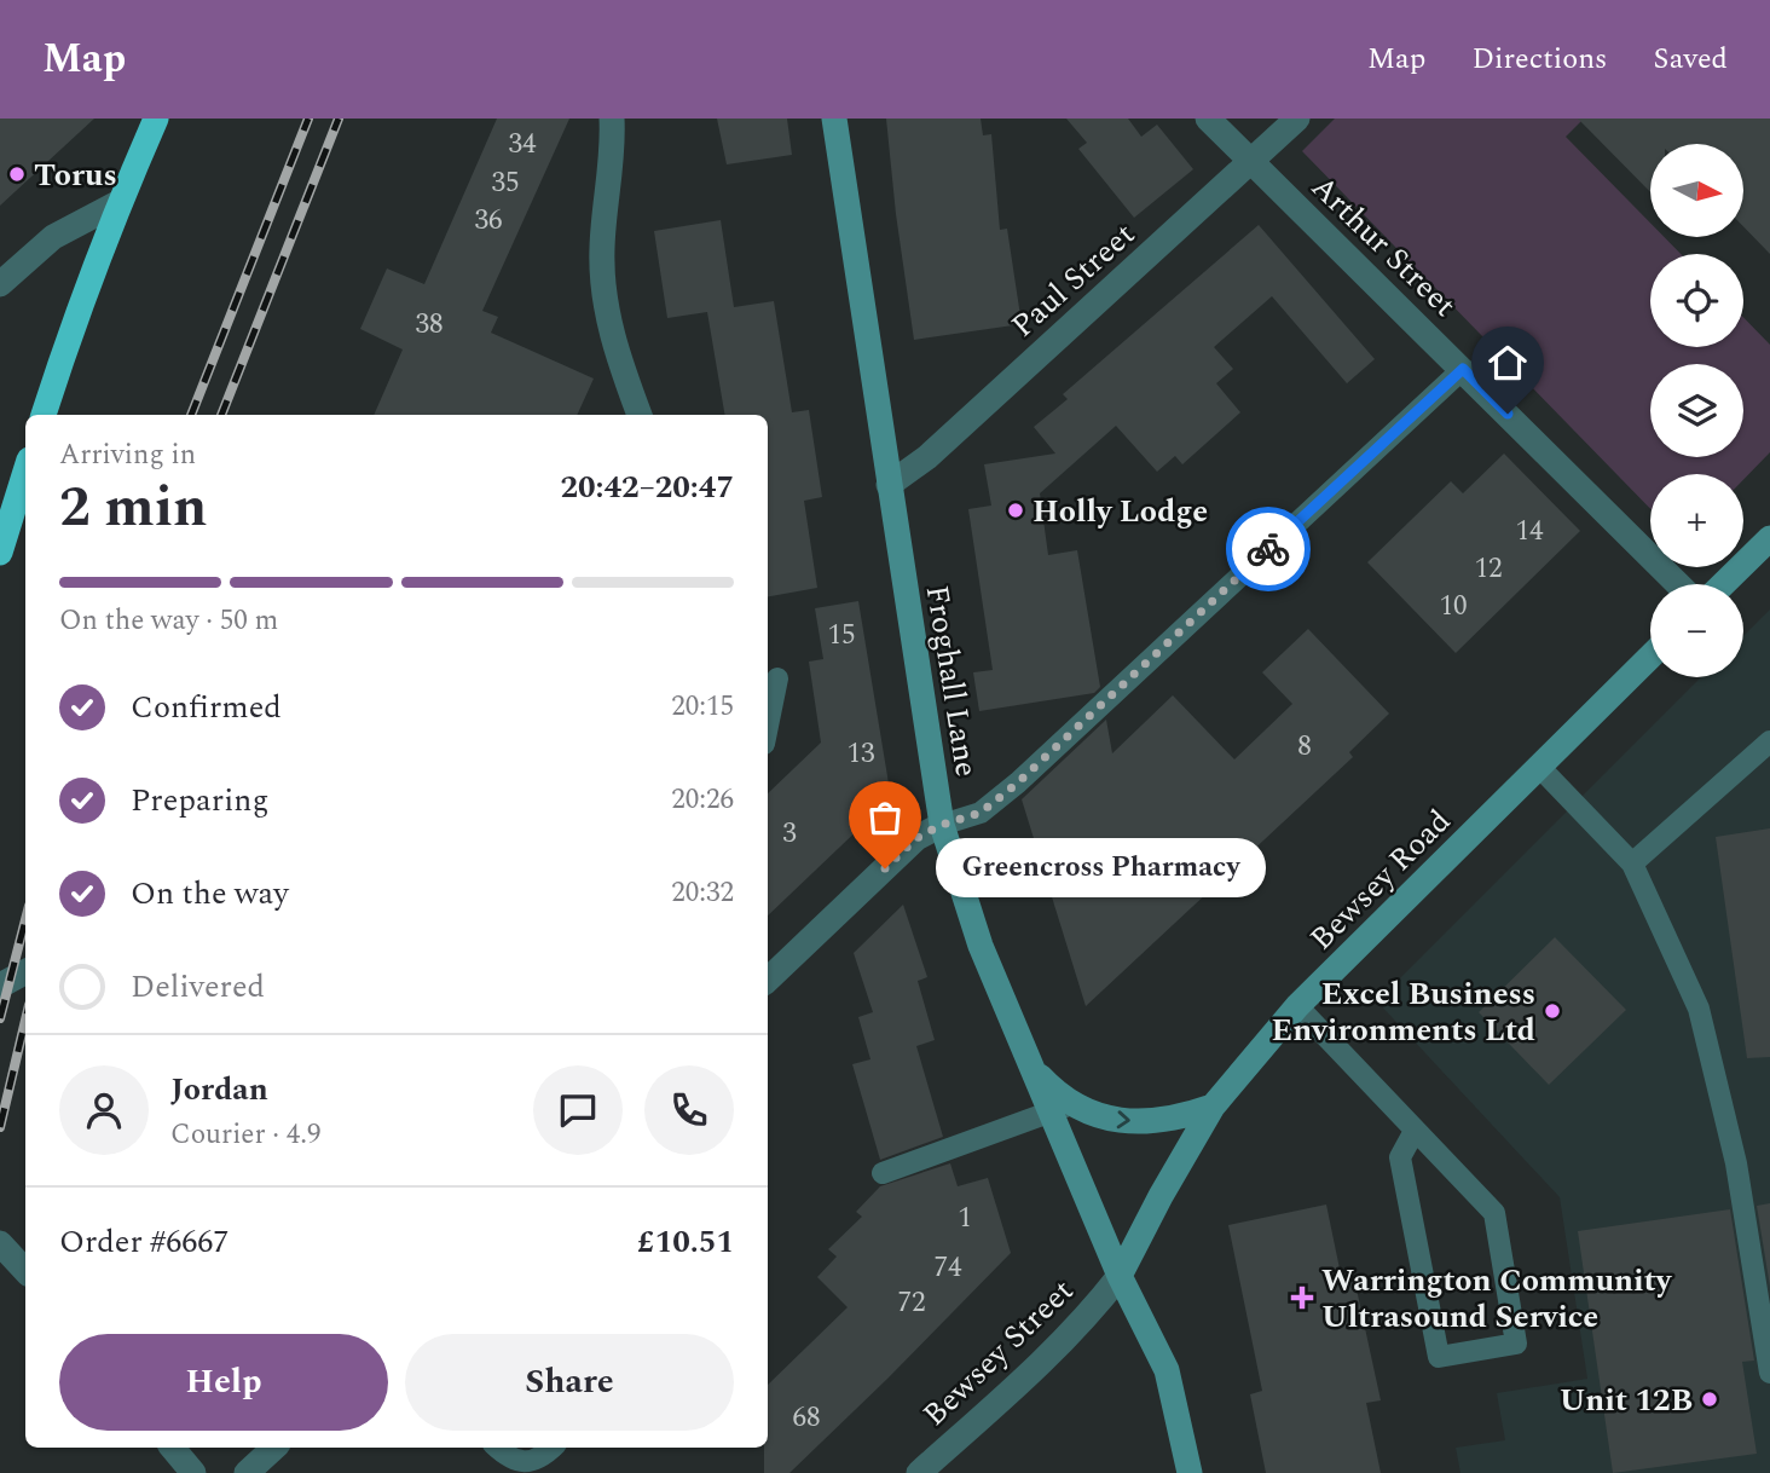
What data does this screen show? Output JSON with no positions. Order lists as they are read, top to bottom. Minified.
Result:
{"streets":{"street":["Arthur Street","Paul Street","Froghall Lane","Bewsey Road","Bewsey Street"]},"crossings":[["Arthur Street","Paul Street"],["Paul Street","Froghall Lane"],["Bewsey Road","Bewsey Street"]],"places":{"other":["Torus","Holly Lodge","Greencross Pharmacy","Excel Business Environments Ltd","Unit 12B"],"health":["Warrington Community Ultrasound Service"]},"house_numbers":["34","35","36","38","14","12","10","15","8","13","3","1","74","72","68"],"north":"right","page":{"header":"Map","nav":["Map","Directions","Saved"],"map_buttons":["+","−"],"heading":["2 min","Arriving in","20:42–20:47"],"panel":["Jordan","Courier · 4.9","Order #6667","£10.51"],"bar":"On the way · 50 m","list":[["Confirmed","20:15"],["Preparing","20:26"],["On the way","20:32"],"Delivered"],"bubble":"Greencross Pharmacy","buttons":["Help","Share"]}}
